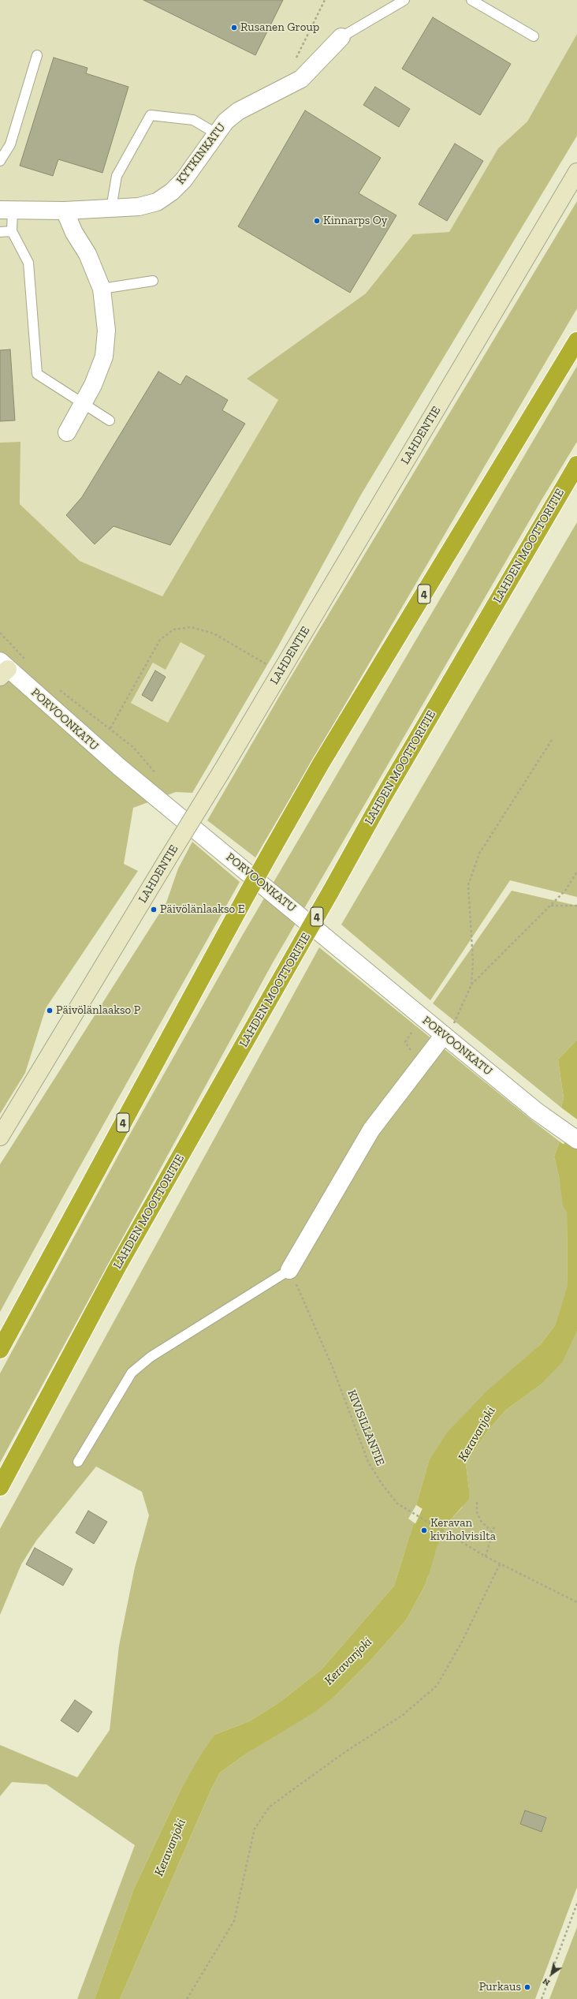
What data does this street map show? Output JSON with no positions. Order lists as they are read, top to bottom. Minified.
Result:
{"streets":{"highway":["LAHDEN MOOTTORITIE","4"],"main road":["LAHDENTIE"],"street":["KYTKINKATU","PORVOONKATU"],"path":["KIVISILLANTIE"]},"water":["Keravanjoki"],"places":["Rusanen Group","Kinnarps Oy","Päivölänlaakso E","Päivölänlaakso P","Keravan kiviholvisilta","Purkaus"],"north":"bottom left"}
